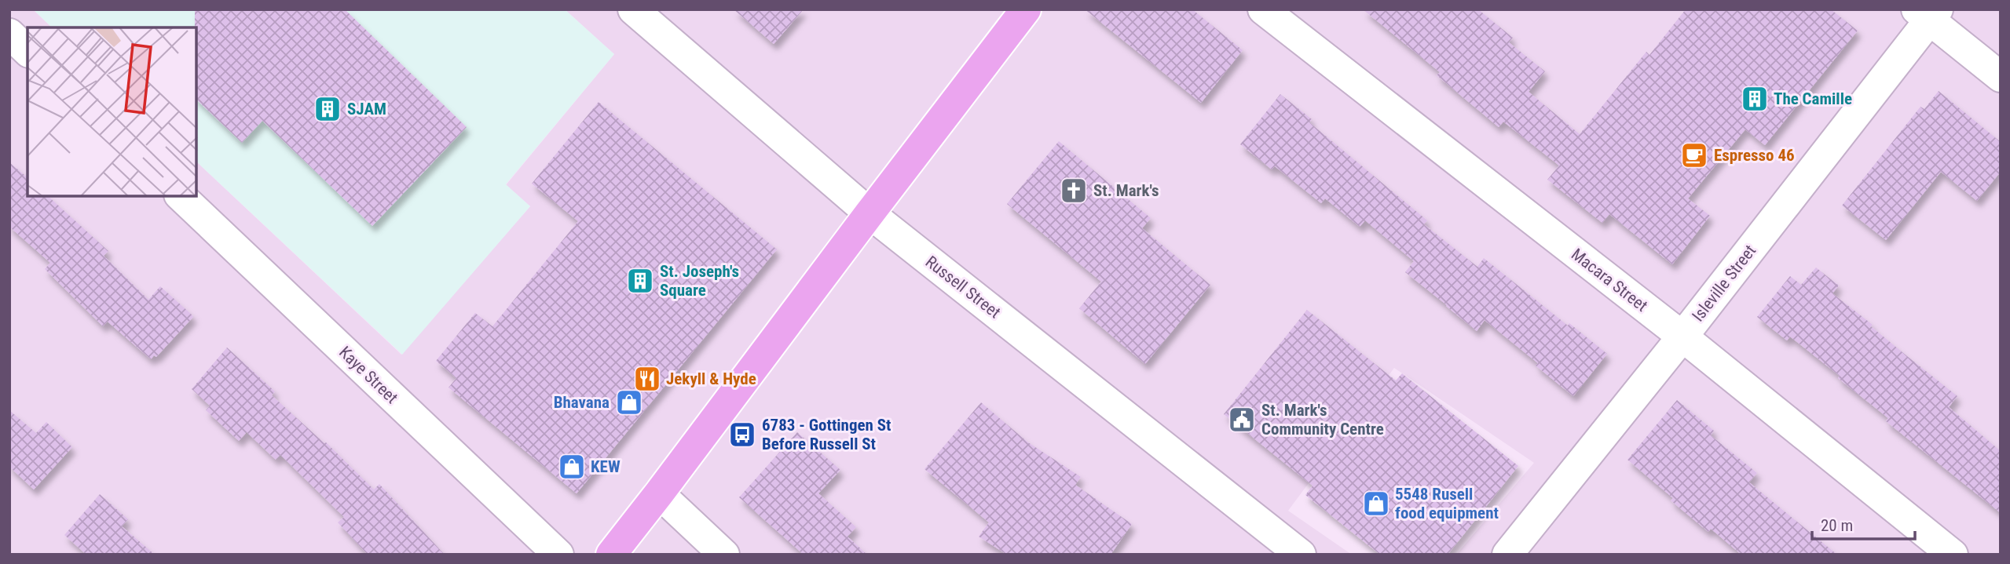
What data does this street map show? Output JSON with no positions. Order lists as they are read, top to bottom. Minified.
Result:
{"streets":{"street":["Macara Street","Isleville Street","Russell Street","Kaye Street"]},"crossings":[["Macara Street","Isleville Street"]],"places":{"building":["The Camille","SJAM","St. Joseph's Square"],"cafe":["Espresso 46"],"church":["St. Mark's"],"restaurant":["Jekyll & Hyde"],"shop":["Bhavana","KEW","5548 Rusell food equipment"],"public building":["St. Mark's Community Centre"],"bus stop":["6783 - Gottingen St Before Russell St"]},"scale_bar":"20 m"}
